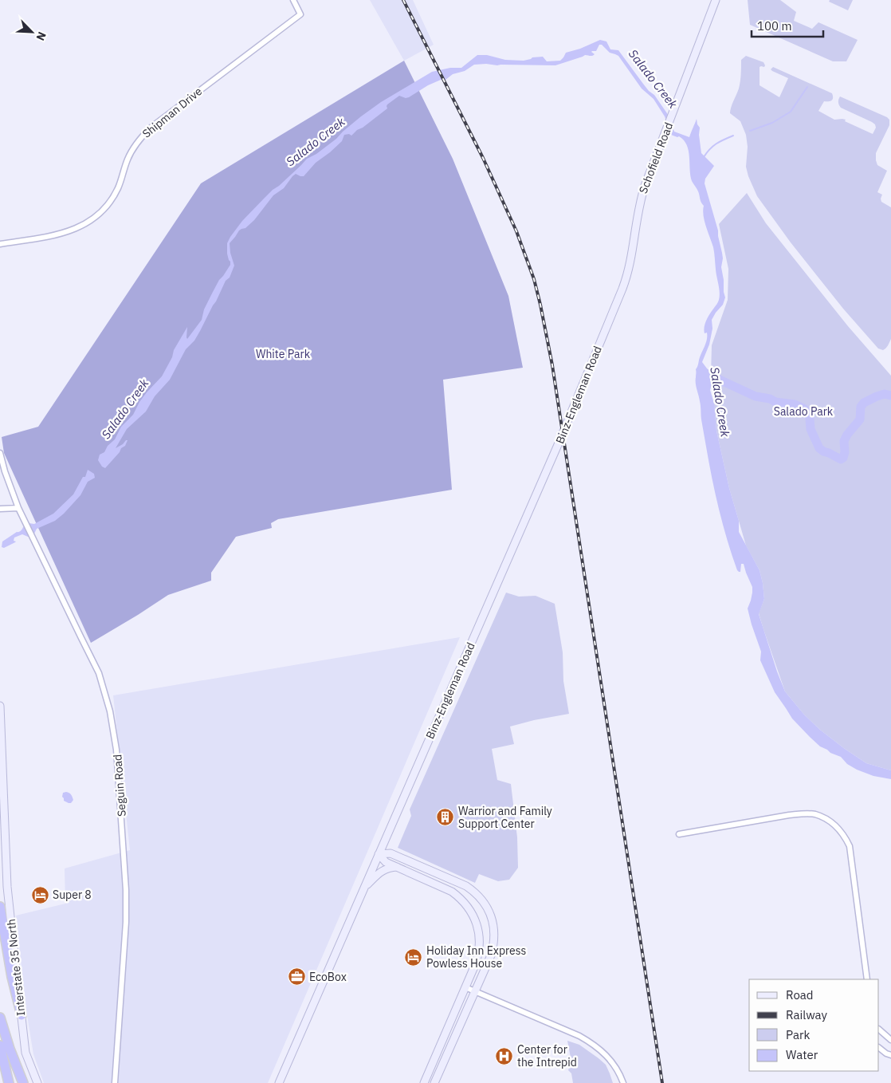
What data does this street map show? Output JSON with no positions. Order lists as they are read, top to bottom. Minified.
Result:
{"streets":{"street":["Shipman Drive","Schofield Road","Binz-Engleman Road","Seguin Road","Interstate 35 North"]},"crossings":[["Schofield Road","Binz-Engleman Road"]],"water":["Salado Creek"],"parks":["White Park","Salado Park"],"places":{"building":["Warrior and Family Support Center"],"hotel":["Super 8","Holiday Inn Express Powless House"],"office":["EcoBox"],"hospital":["Center for the Intrepid"]},"legend":["Road","Railway","Park","Water"],"scale_bar":"100 m","north":"bottom right"}
